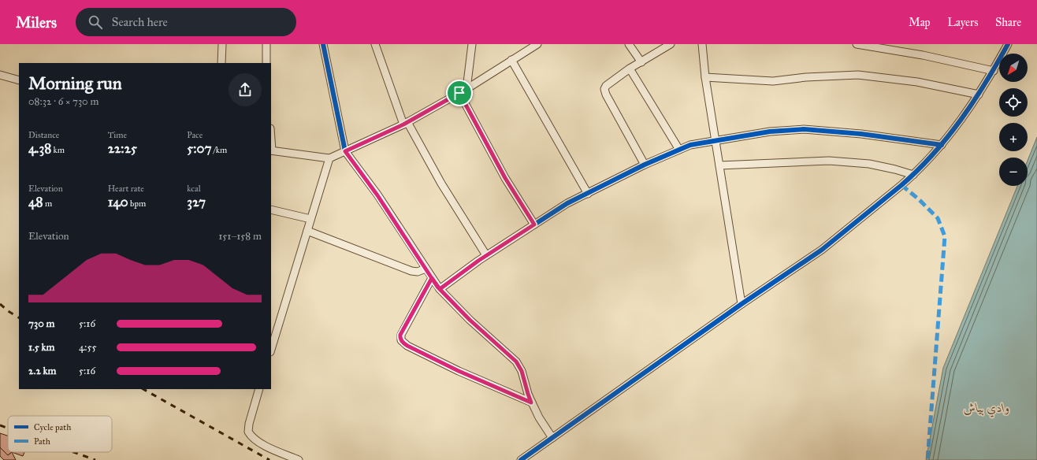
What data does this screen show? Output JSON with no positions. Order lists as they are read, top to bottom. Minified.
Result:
{"water":["وادي بياش"],"legend":["Cycle path","Path"],"north":"bottom left","page":{"header":"Milers","search":"Search here","nav":["Map","Layers","Share"],"map_buttons":["+","−"],"heading":["Morning run","08:32 · 6 × 730 m"],"stats":[["Distance","4.38 km"],["Time","22:25"],["Pace","5:07 /km"],["Elevation","48 m"],["Heart rate","140 bpm"],["kcal","327"]],"chart":["Elevation","151–158 m"],"list":[{"name":"730 m","note":"5:16"},{"name":"1.5 km","note":"4:55"},{"name":"2.2 km","note":"5:16"}]}}
